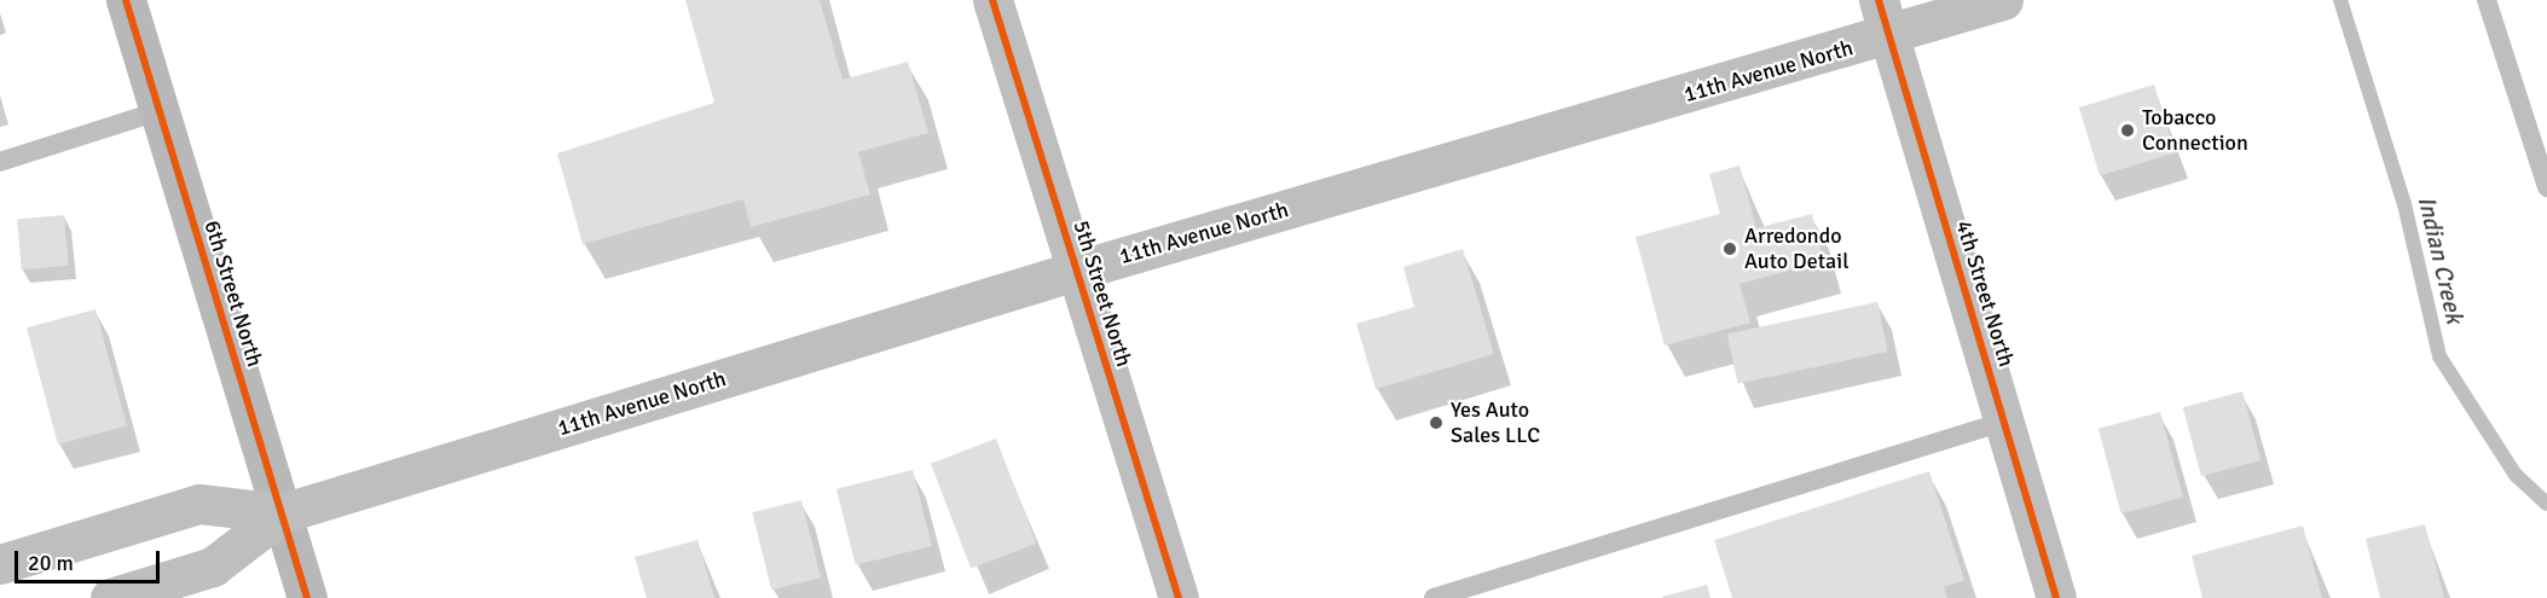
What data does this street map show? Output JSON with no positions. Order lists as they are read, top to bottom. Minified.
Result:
{"streets":{"main road":["11th Avenue North","5th Street North","4th Street North"],"street":["6th Street North"]},"crossings":[["11th Avenue North","6th Street North"],["11th Avenue North","5th Street North"],["11th Avenue North","4th Street North"]],"water":["Indian Creek"],"places":["Tobacco Connection","Arredondo Auto Detail","Yes Auto Sales LLC"],"scale_bar":"20 m"}
